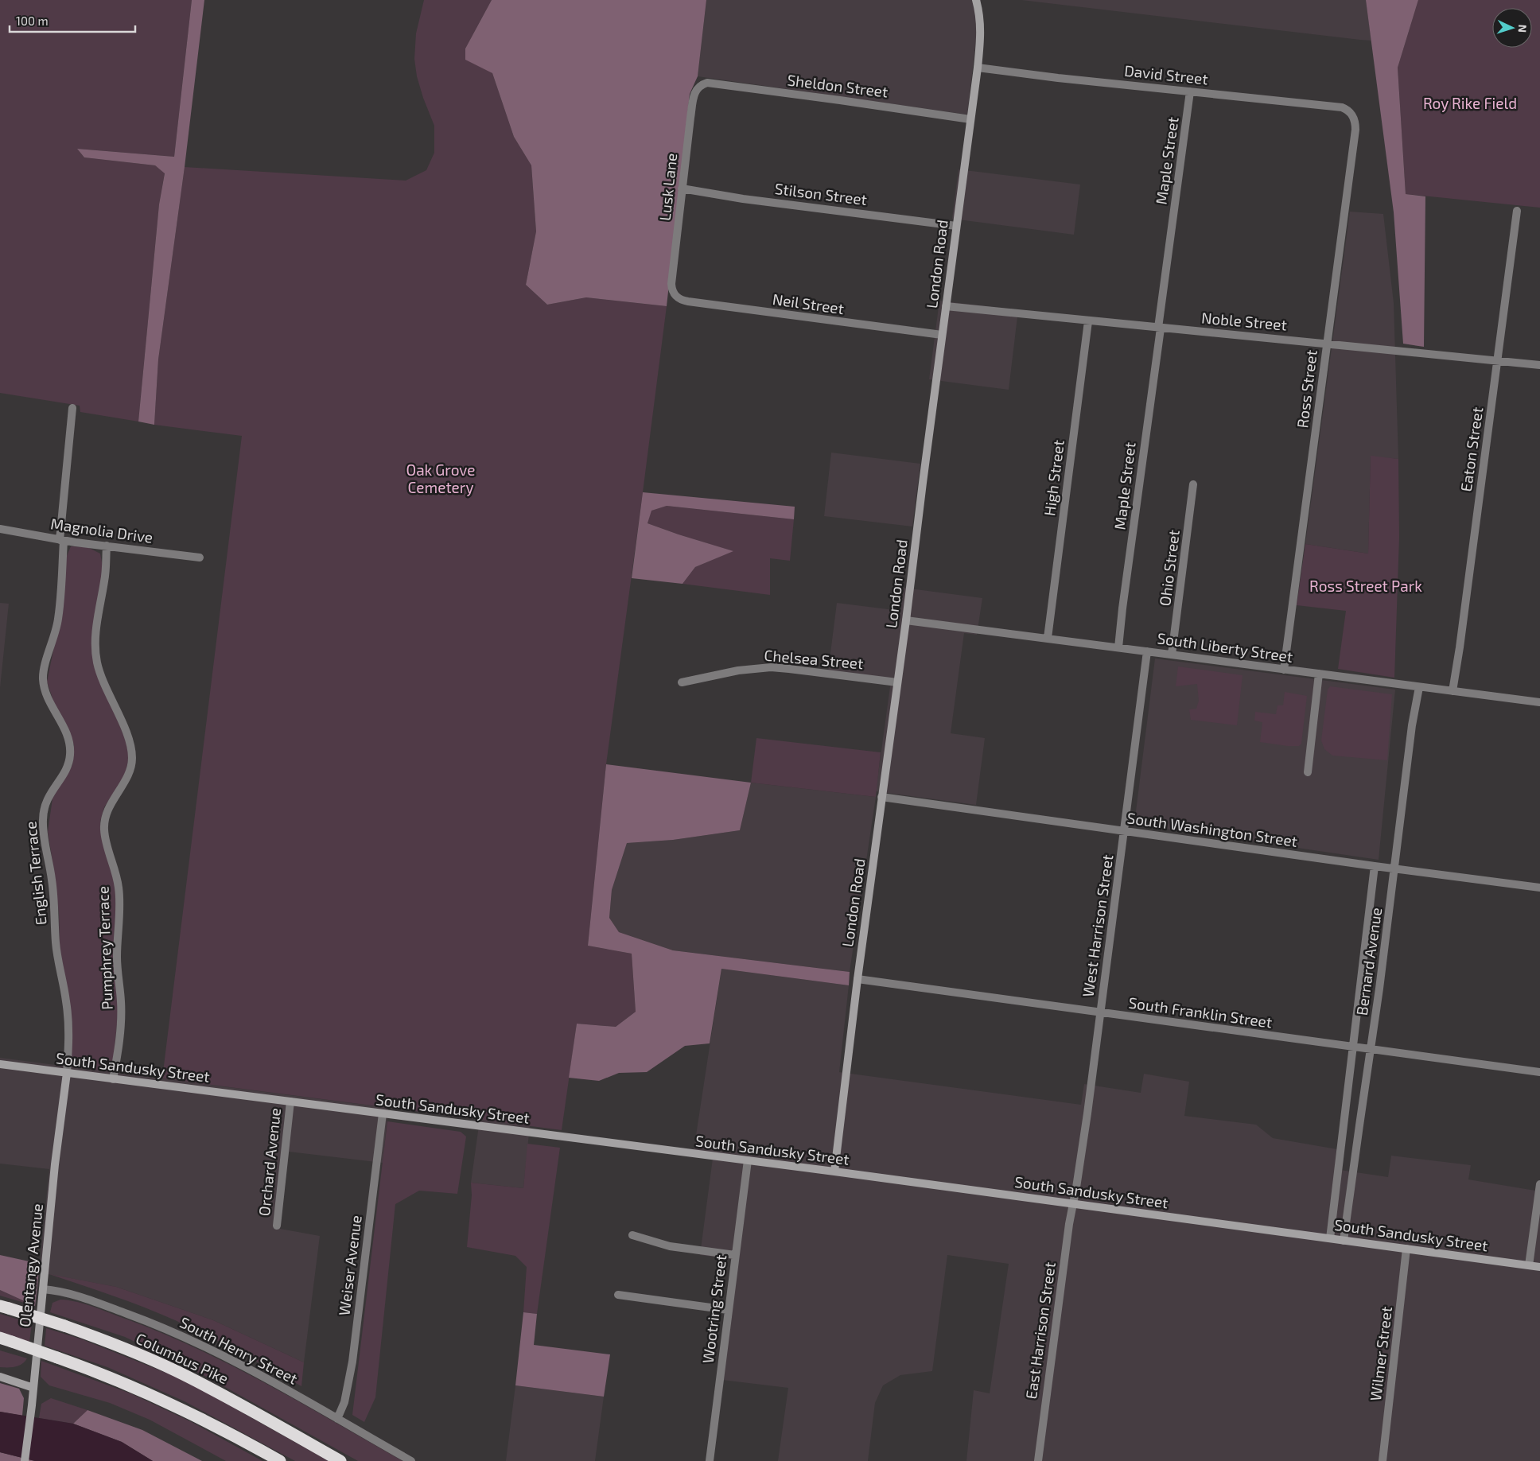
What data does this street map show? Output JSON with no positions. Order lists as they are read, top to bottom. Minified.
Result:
{"streets":{"highway":["Columbus Pike"],"street":["David Street","Sheldon Street","Maple Street","Lusk Lane","Stilson Street","London Road","Neil Street","Noble Street","Ross Street","Eaton Street","High Street","Magnolia Drive","Ohio Street","South Liberty Street","Chelsea Street","South Washington Street","English Terrace","West Harrison Street","Pumphrey Terrace","Bernard Avenue","South Franklin Street","South Sandusky Street","Orchard Avenue","Olentangy Avenue","Weiser Avenue","Wootring Street","East Harrison Street","South Henry Street","Wilmer Street"]},"crossings":[["David Street","Maple Street"],["David Street","London Road"],["David Street","Ross Street"],["Sheldon Street","Lusk Lane"],["Sheldon Street","London Road"],["Maple Street","Noble Street"],["Maple Street","South Liberty Street"],["Lusk Lane","Stilson Street"],["Lusk Lane","Neil Street"],["Stilson Street","London Road"],["London Road","Neil Street"],["London Road","Noble Street"],["London Road","South Liberty Street"],["London Road","Chelsea Street"],["London Road","South Washington Street"],["London Road","South Franklin Street"],["London Road","South Sandusky Street"],["Noble Street","Ross Street"],["Noble Street","Eaton Street"],["Noble Street","High Street"],["Ross Street","South Liberty Street"],["Eaton Street","South Liberty Street"],["High Street","South Liberty Street"],["Magnolia Drive","English Terrace"],["Magnolia Drive","Pumphrey Terrace"],["Ohio Street","South Liberty Street"],["South Liberty Street","West Harrison Street"],["South Liberty Street","Bernard Avenue"],["South Washington Street","West Harrison Street"],["South Washington Street","Bernard Avenue"],["English Terrace","South Sandusky Street"],["English Terrace","Olentangy Avenue"],["West Harrison Street","South Franklin Street"],["West Harrison Street","South Sandusky Street"],["West Harrison Street","East Harrison Street"],["Pumphrey Terrace","South Sandusky Street"],["Bernard Avenue","South Franklin Street"],["Bernard Avenue","South Sandusky Street"],["South Sandusky Street","Orchard Avenue"],["South Sandusky Street","Olentangy Avenue"],["South Sandusky Street","Weiser Avenue"],["South Sandusky Street","Wootring Street"],["South Sandusky Street","East Harrison Street"],["South Sandusky Street","Wilmer Street"],["Olentangy Avenue","South Henry Street"],["Weiser Avenue","South Henry Street"]],"parks":["Roy Rike Field","Oak Grove Cemetery","Ross Street Park"],"scale_bar":"100 m","north":"right"}
